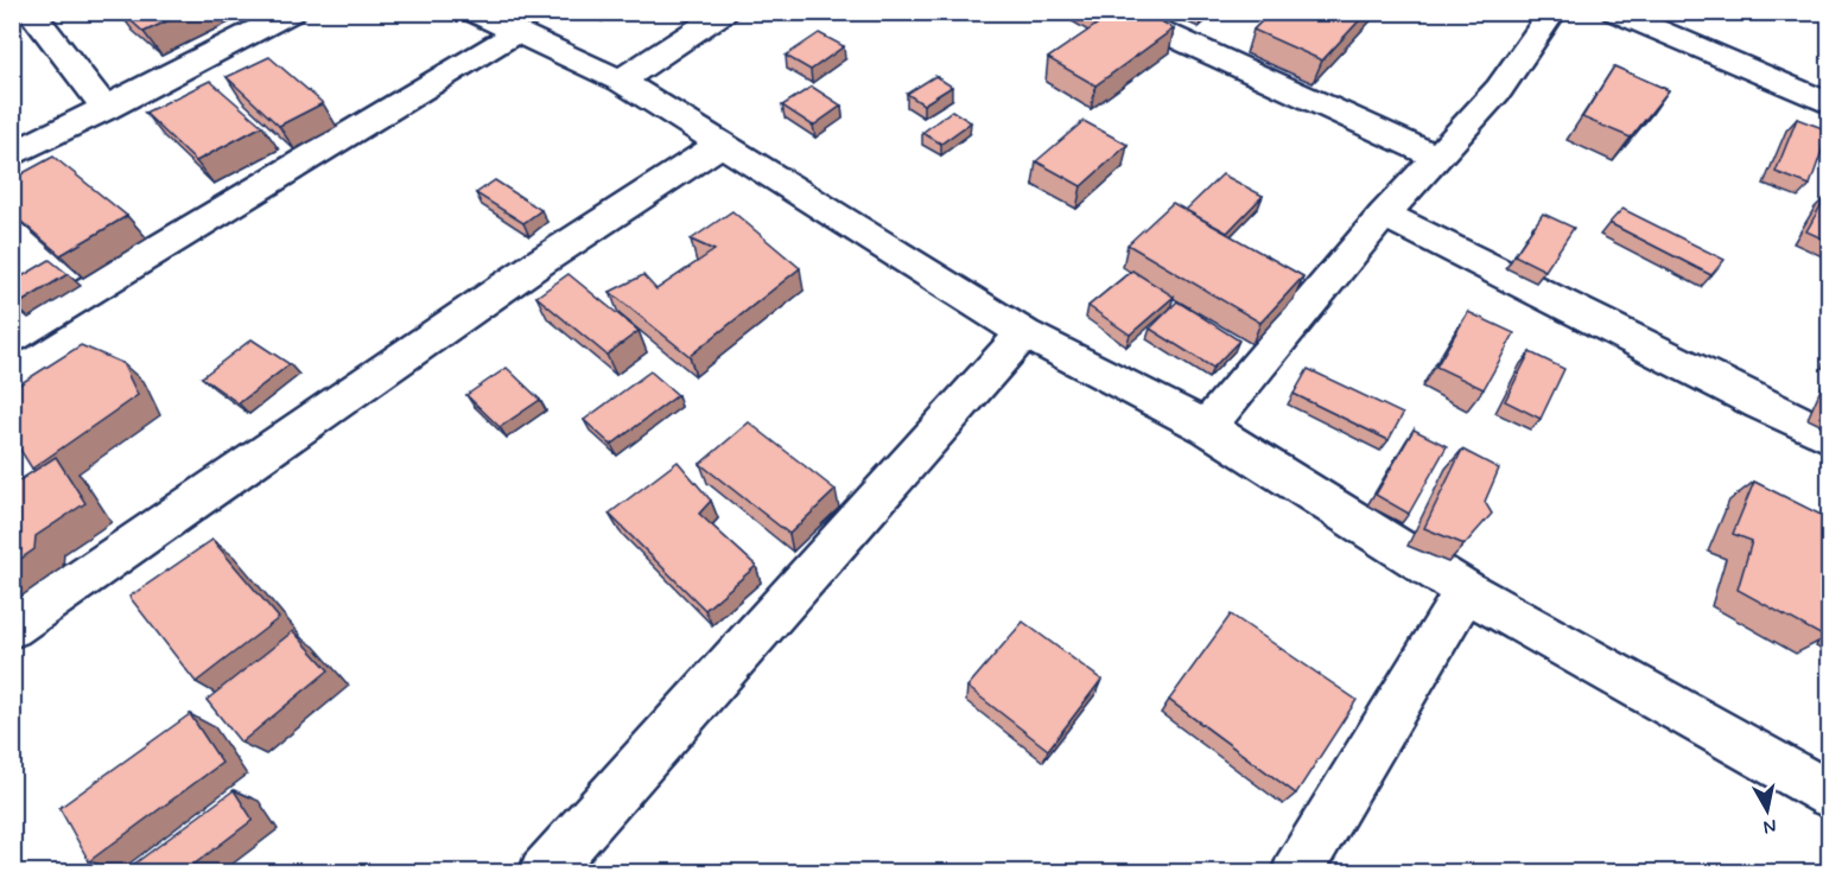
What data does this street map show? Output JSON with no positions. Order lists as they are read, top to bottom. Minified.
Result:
{"north":"bottom"}
